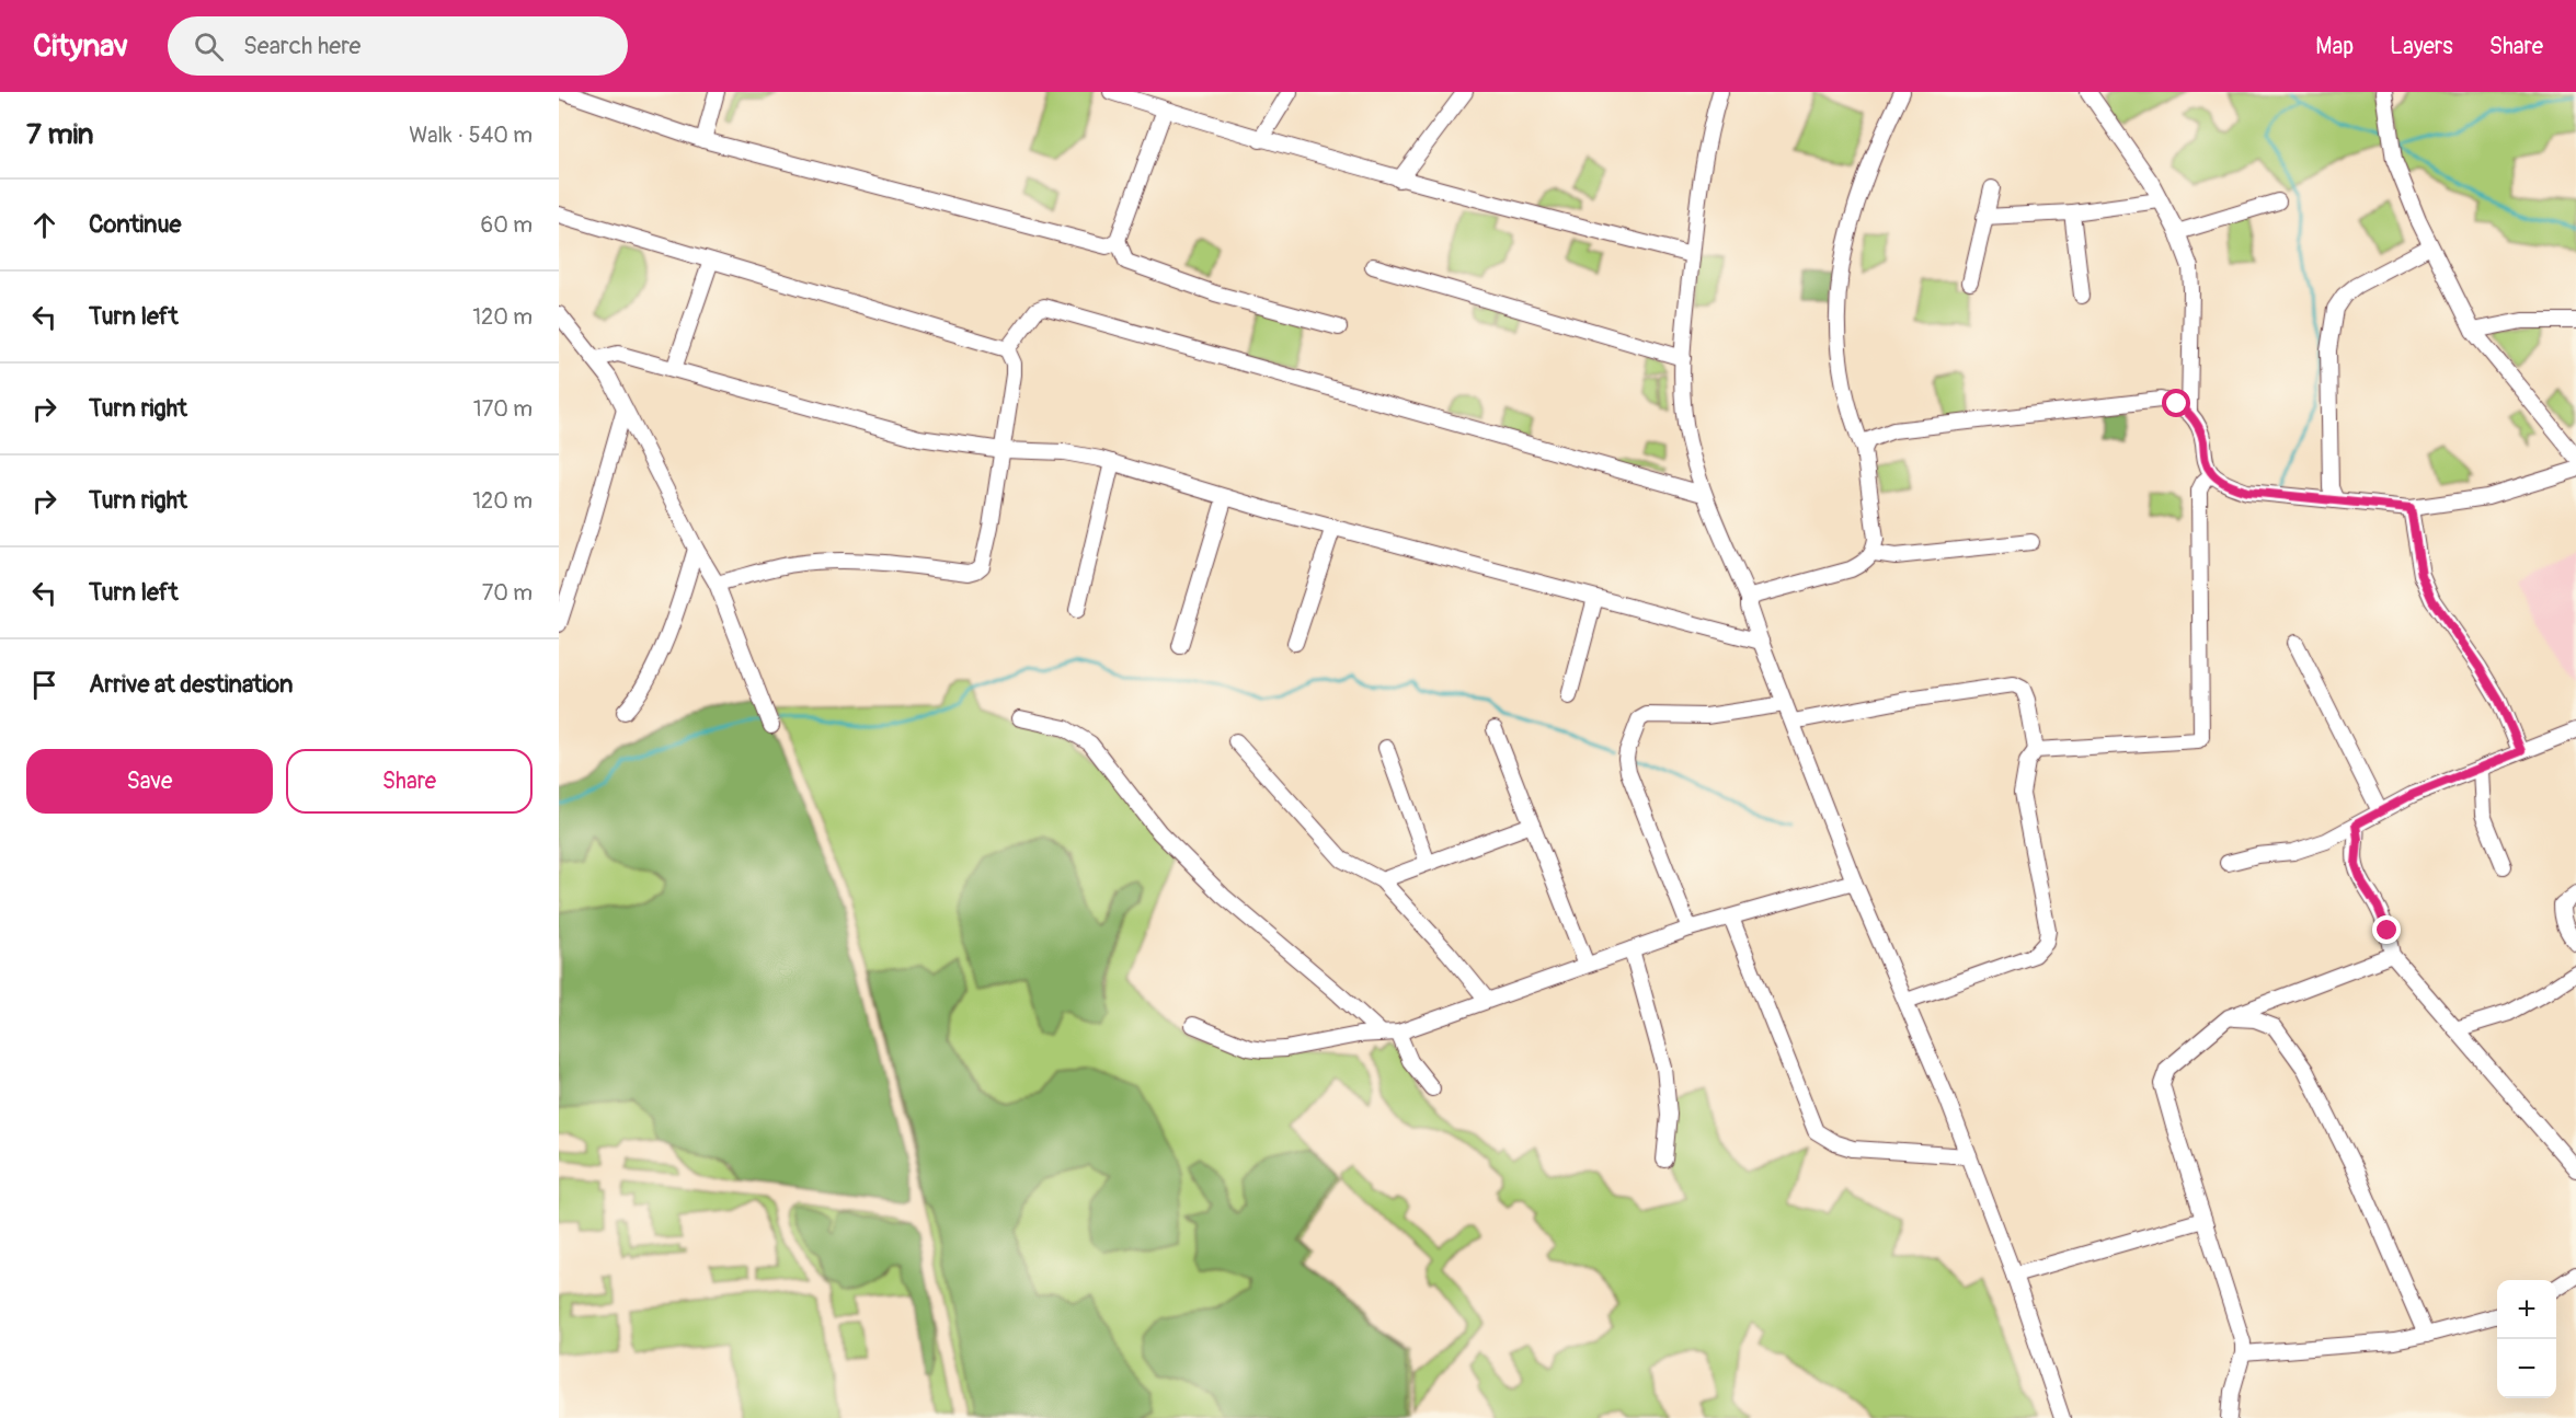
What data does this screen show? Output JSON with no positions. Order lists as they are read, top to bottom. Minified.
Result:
{"page":{"header":"Citynav","search":"Search here","nav":["Map","Layers","Share"],"heading":["7 min","Walk · 540 m"],"list":[["Continue","60 m"],["Turn left","120 m"],["Turn right","170 m"],["Turn right","120 m"],["Turn left","70 m"],"Arrive at destination"],"buttons":["Save","Share"],"map_buttons":["+","−"]}}
